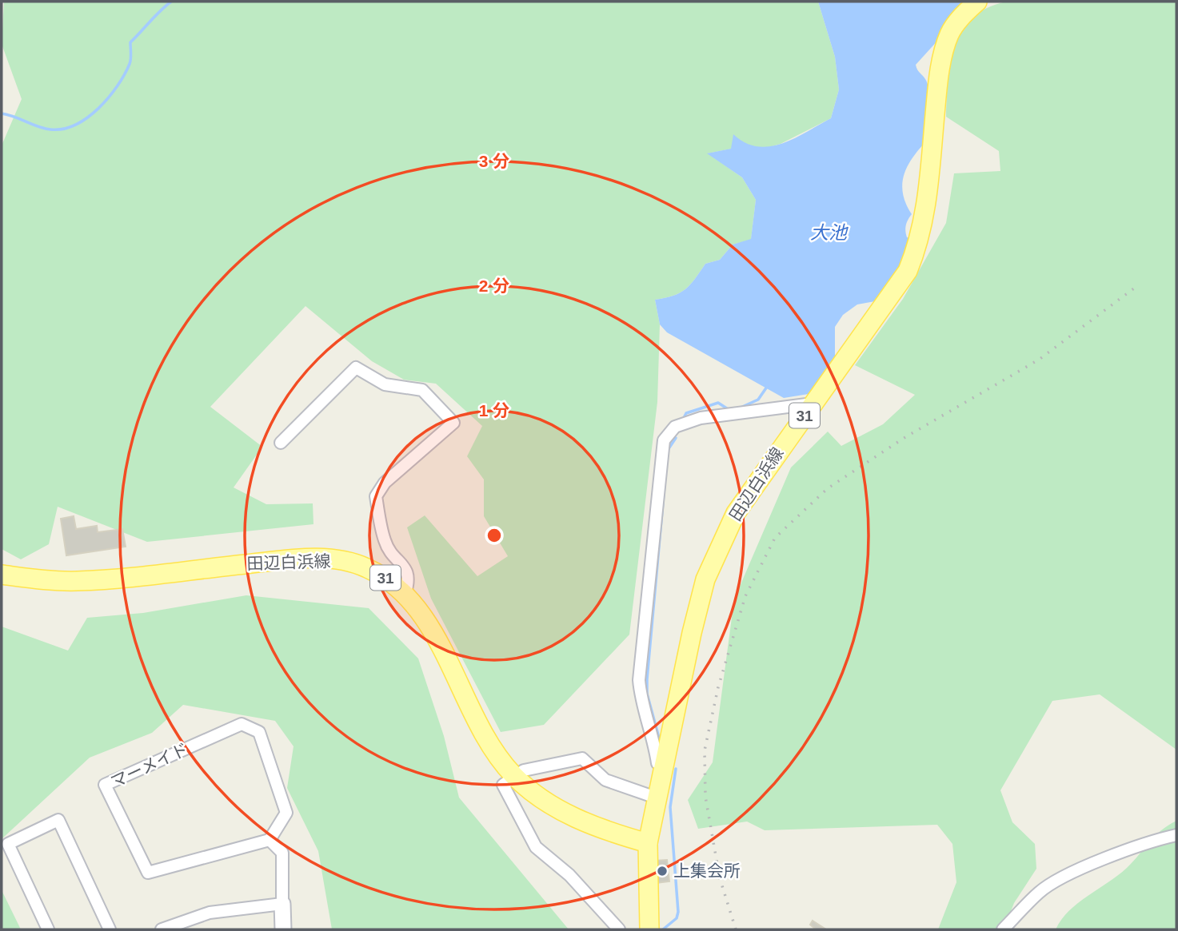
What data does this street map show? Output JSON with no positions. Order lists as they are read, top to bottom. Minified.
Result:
{"streets":{"main road":["31","田辺白浜線"],"street":["マーメイド"]},"water":["大池"],"places":["上集会所"],"rings":["3 分","2 分","1 分"]}
